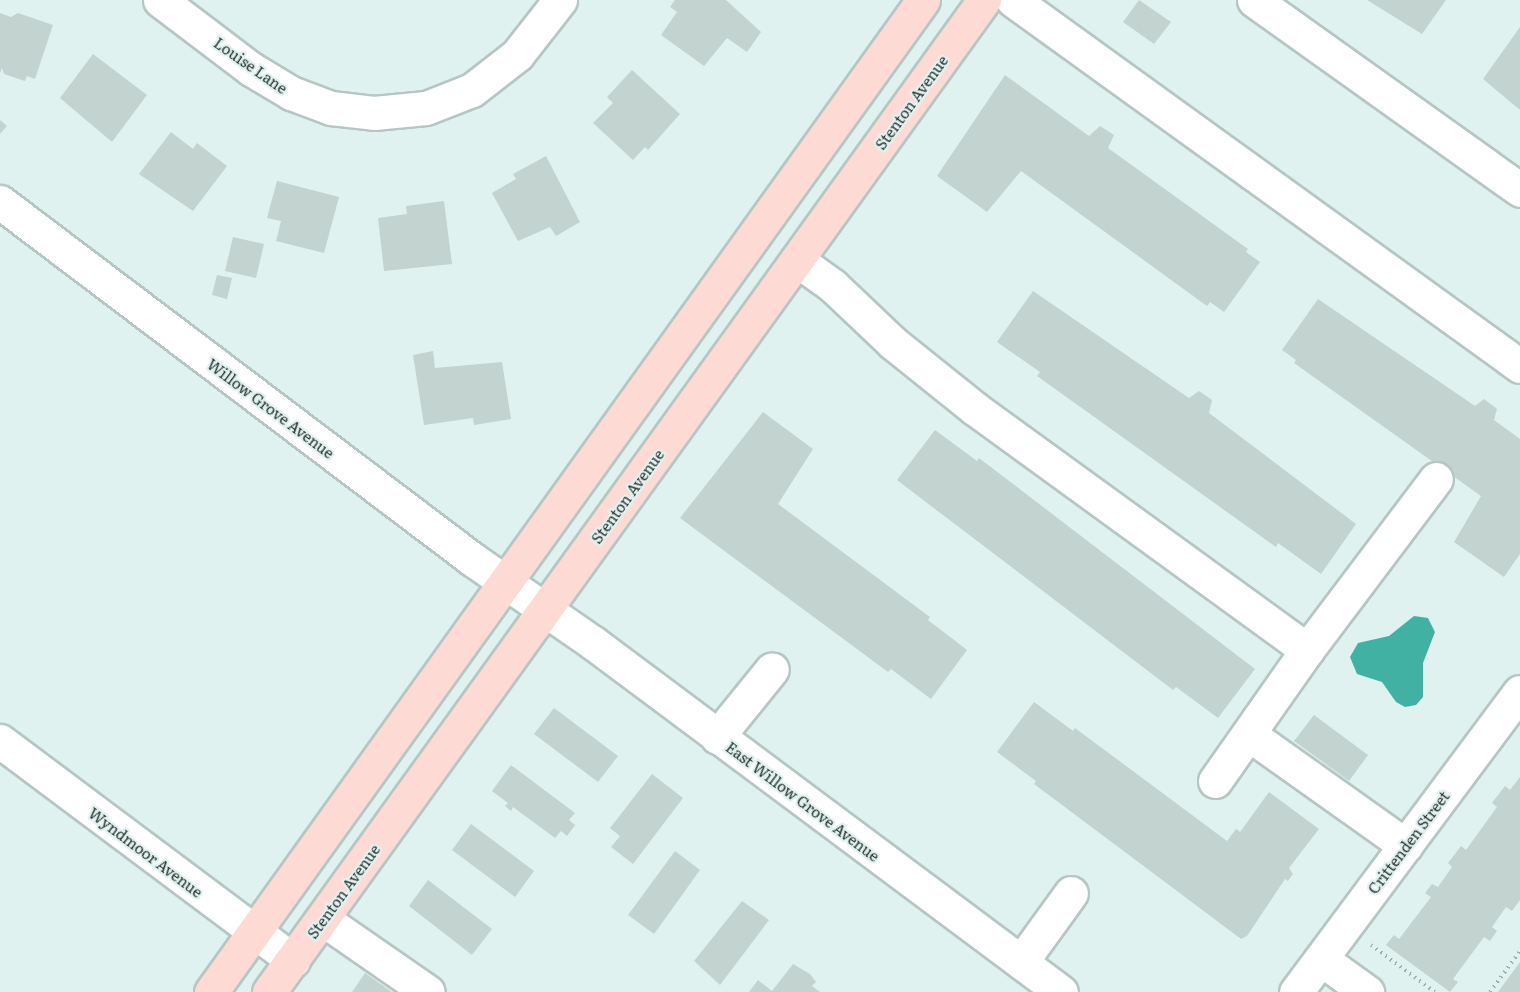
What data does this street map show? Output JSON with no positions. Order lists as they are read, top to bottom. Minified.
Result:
{"streets":{"main road":["Stenton Avenue"],"street":["Louise Lane","Willow Grove Avenue","East Willow Grove Avenue","Crittenden Street","Wyndmoor Avenue"]},"crossings":[["Stenton Avenue","Willow Grove Avenue"],["Stenton Avenue","East Willow Grove Avenue"],["Stenton Avenue","Wyndmoor Avenue"],["Willow Grove Avenue","East Willow Grove Avenue"]]}
